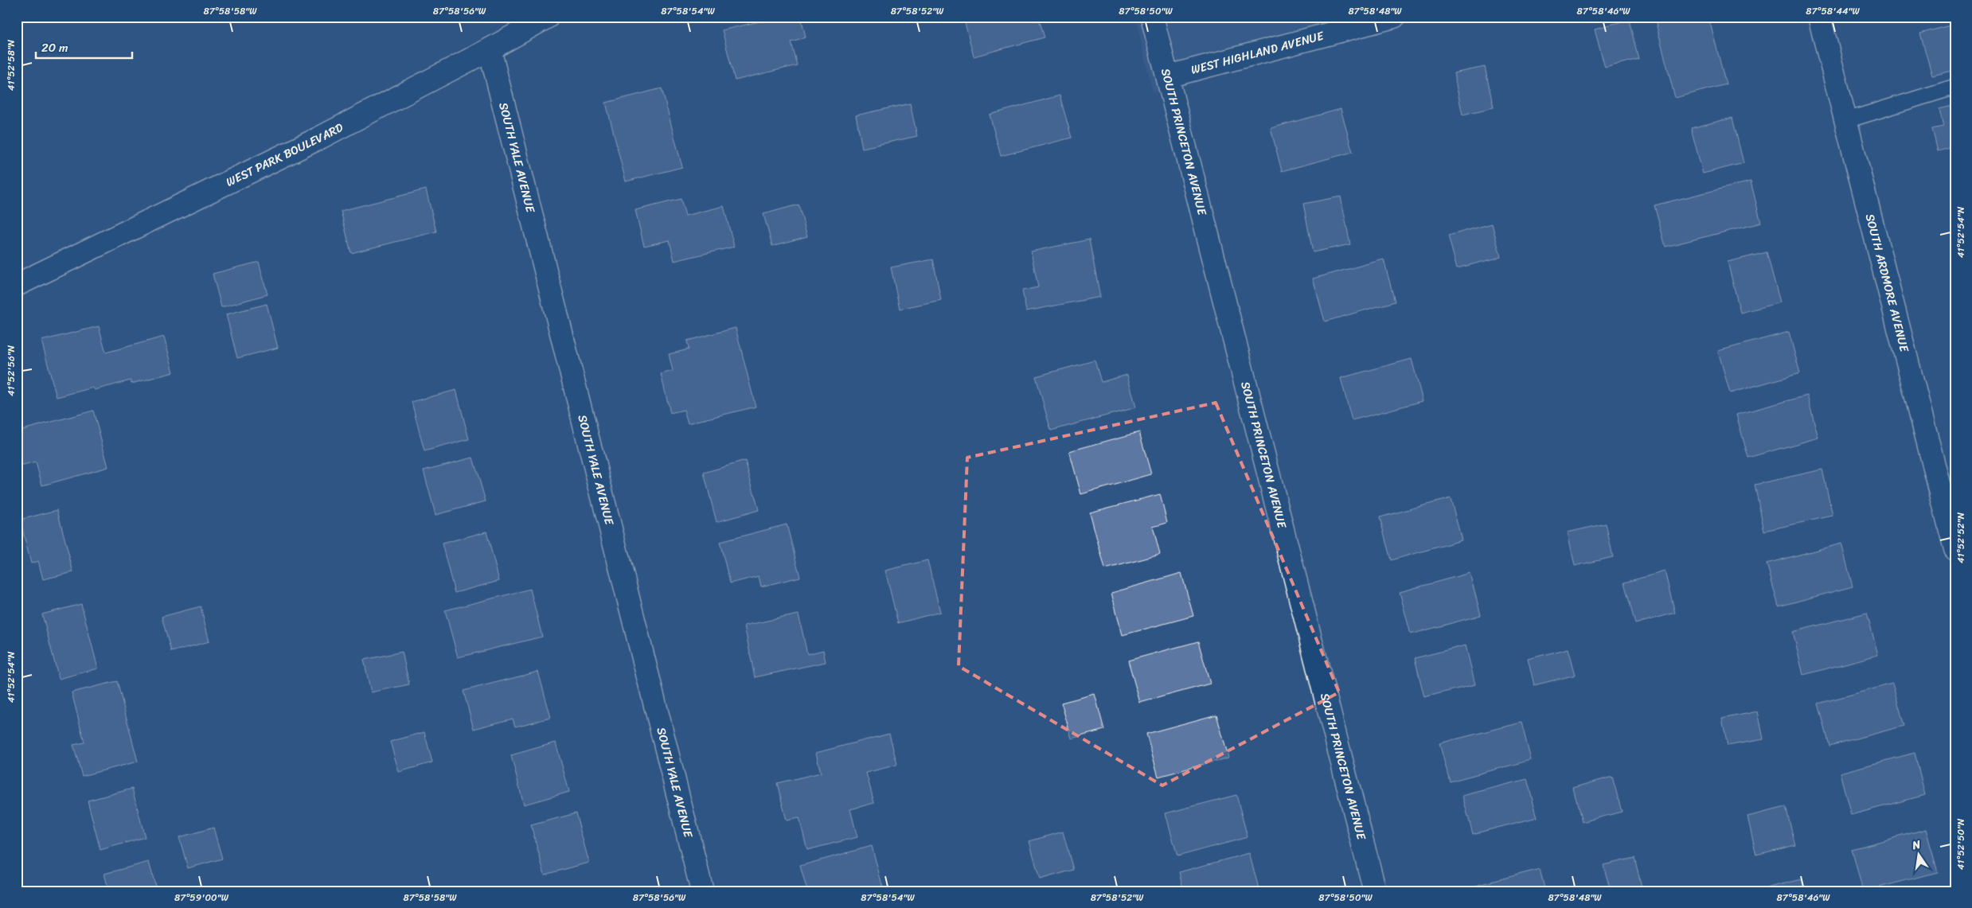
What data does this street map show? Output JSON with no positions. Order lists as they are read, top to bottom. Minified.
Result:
{"streets":{"street":["WEST HIGHLAND AVENUE","SOUTH PRINCETON AVENUE","WEST PARK BOULEVARD","SOUTH YALE AVENUE","SOUTH ARDMORE AVENUE"]},"crossings":[["WEST HIGHLAND AVENUE","SOUTH PRINCETON AVENUE"],["WEST PARK BOULEVARD","SOUTH YALE AVENUE"]],"scale_bar":"20 m","north":"top","coordinates":["87°58'58\"W","87°58'56\"W","87°58'54\"W","87°58'52\"W","87°58'50\"W","87°58'48\"W","87°58'46\"W","87°58'44\"W","41°52'58\"N","41°52'54\"N","41°52'56\"N","41°52'52\"N","41°52'50\"N","87°59'00\"W"]}
